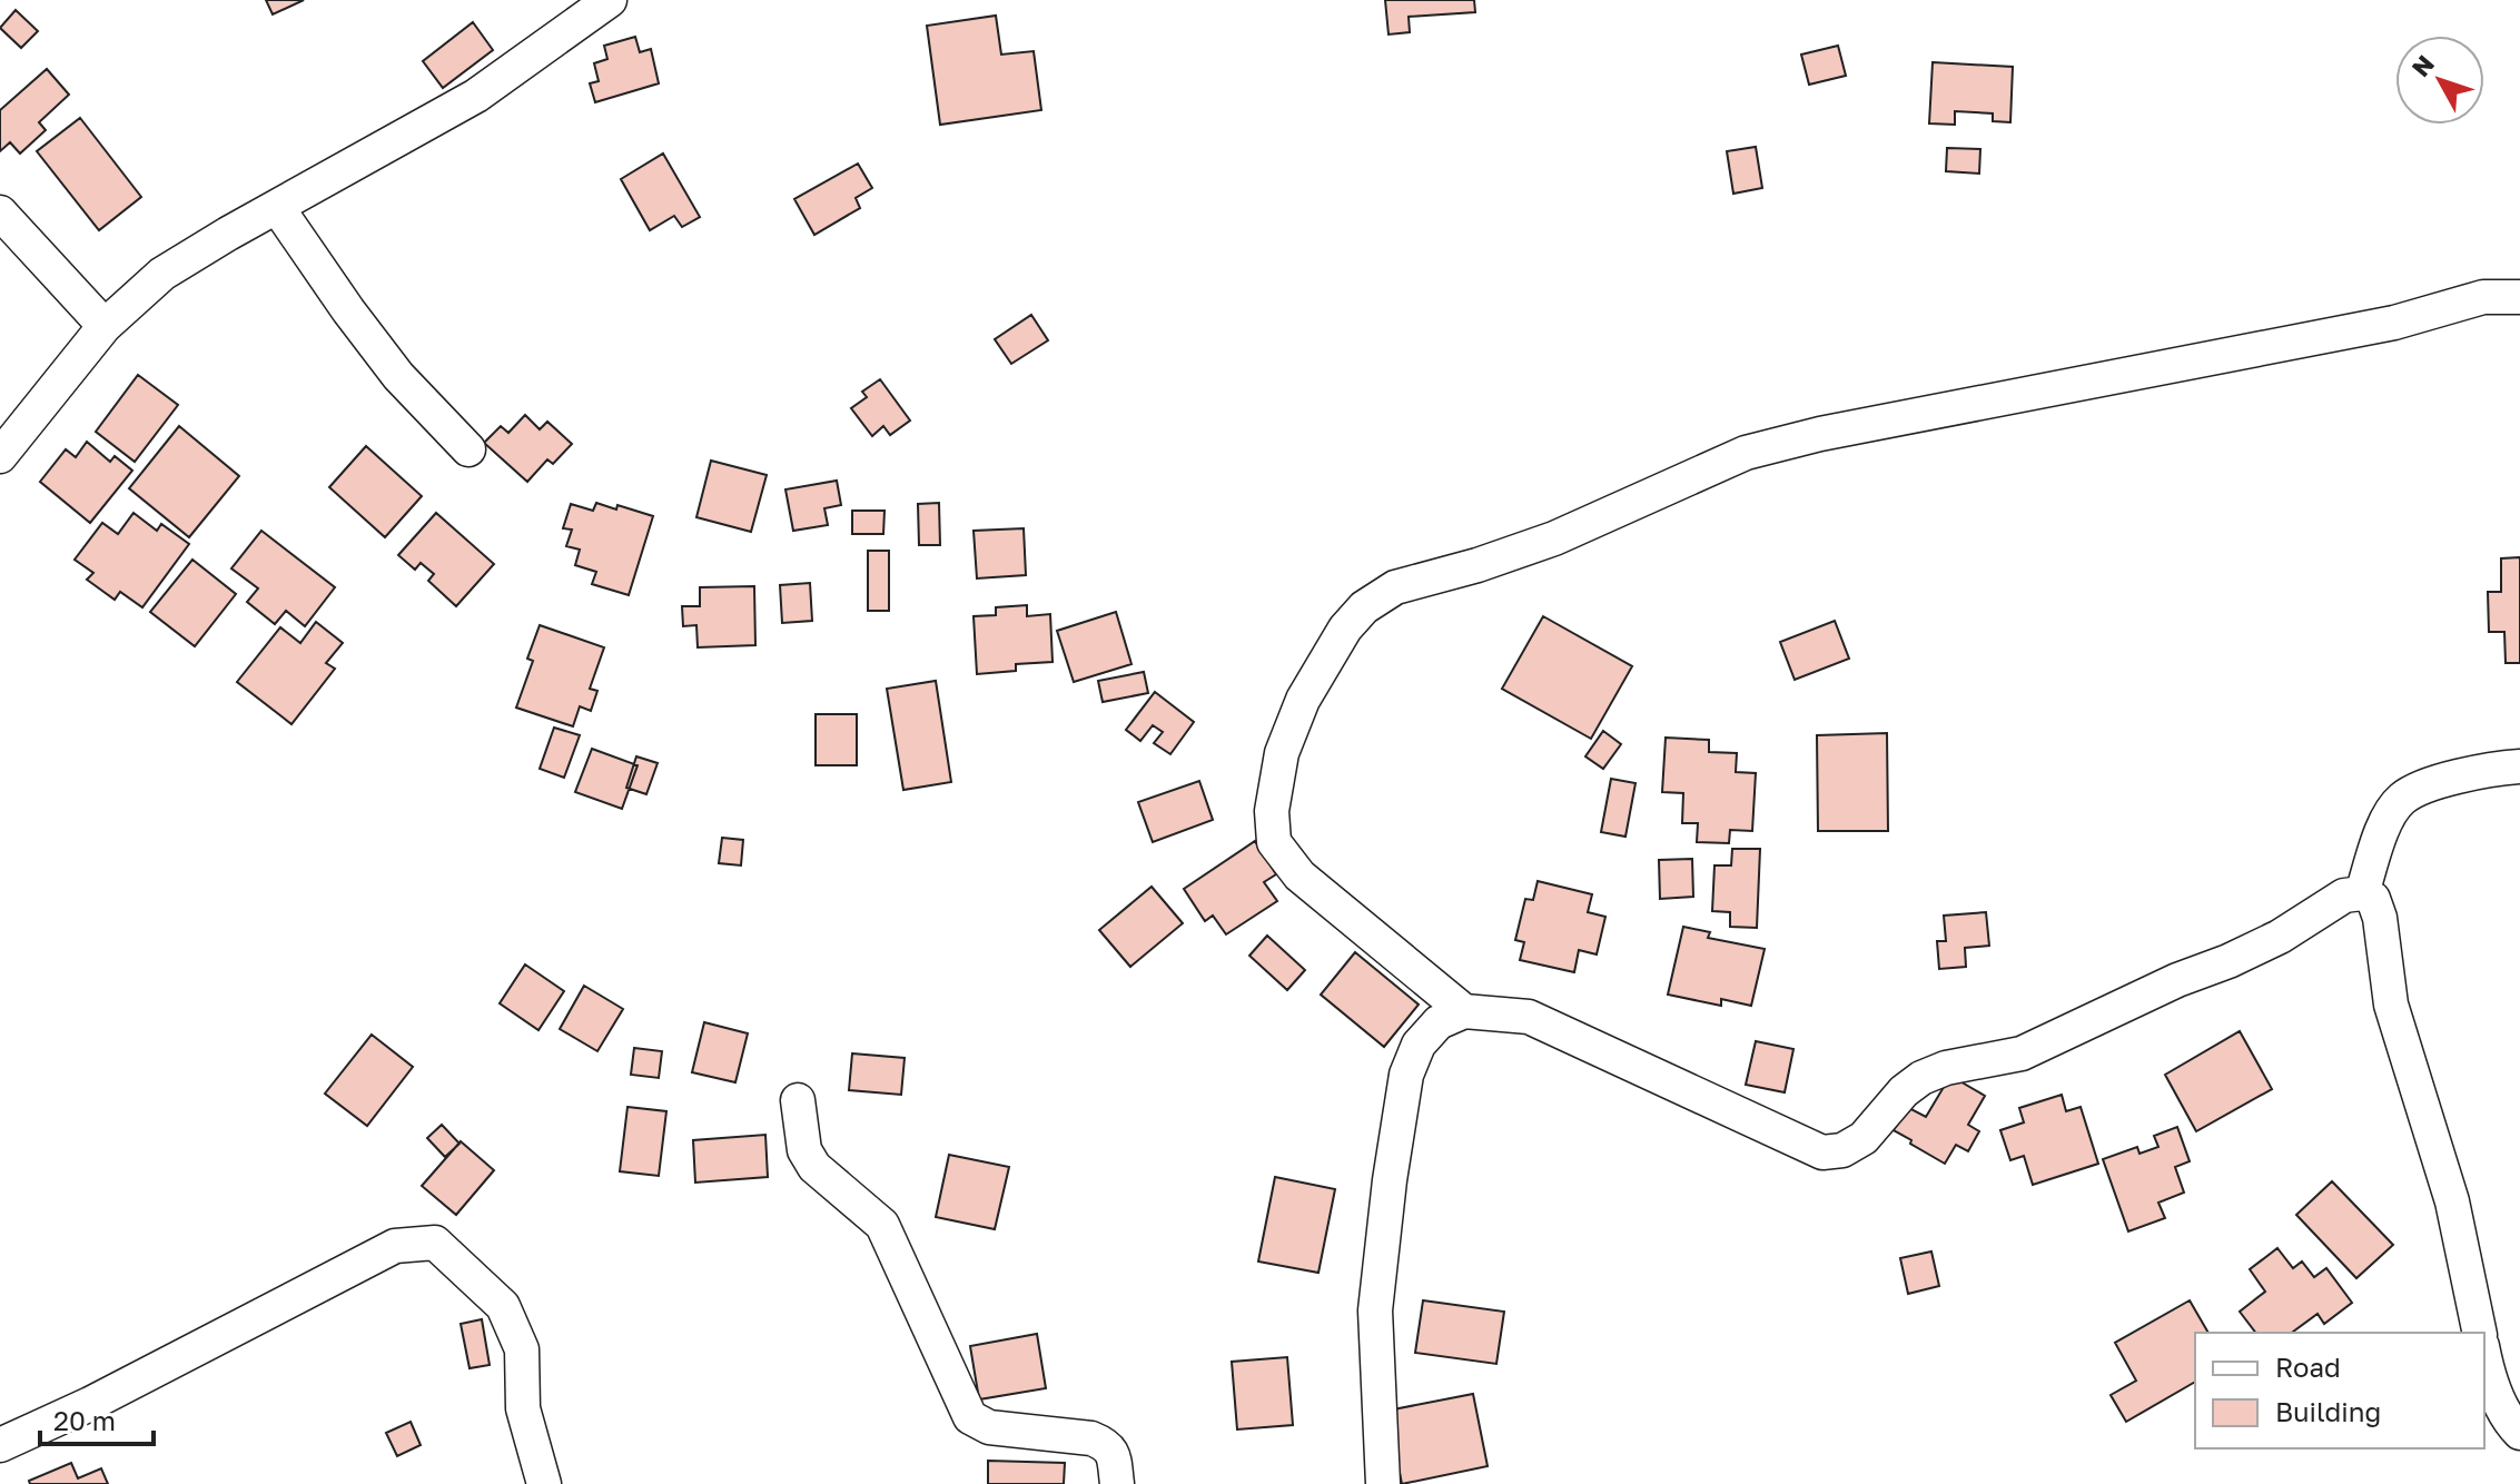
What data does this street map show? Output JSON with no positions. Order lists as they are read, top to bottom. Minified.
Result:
{"legend":["Road","Building"],"scale_bar":"20 m","north":"top left"}
